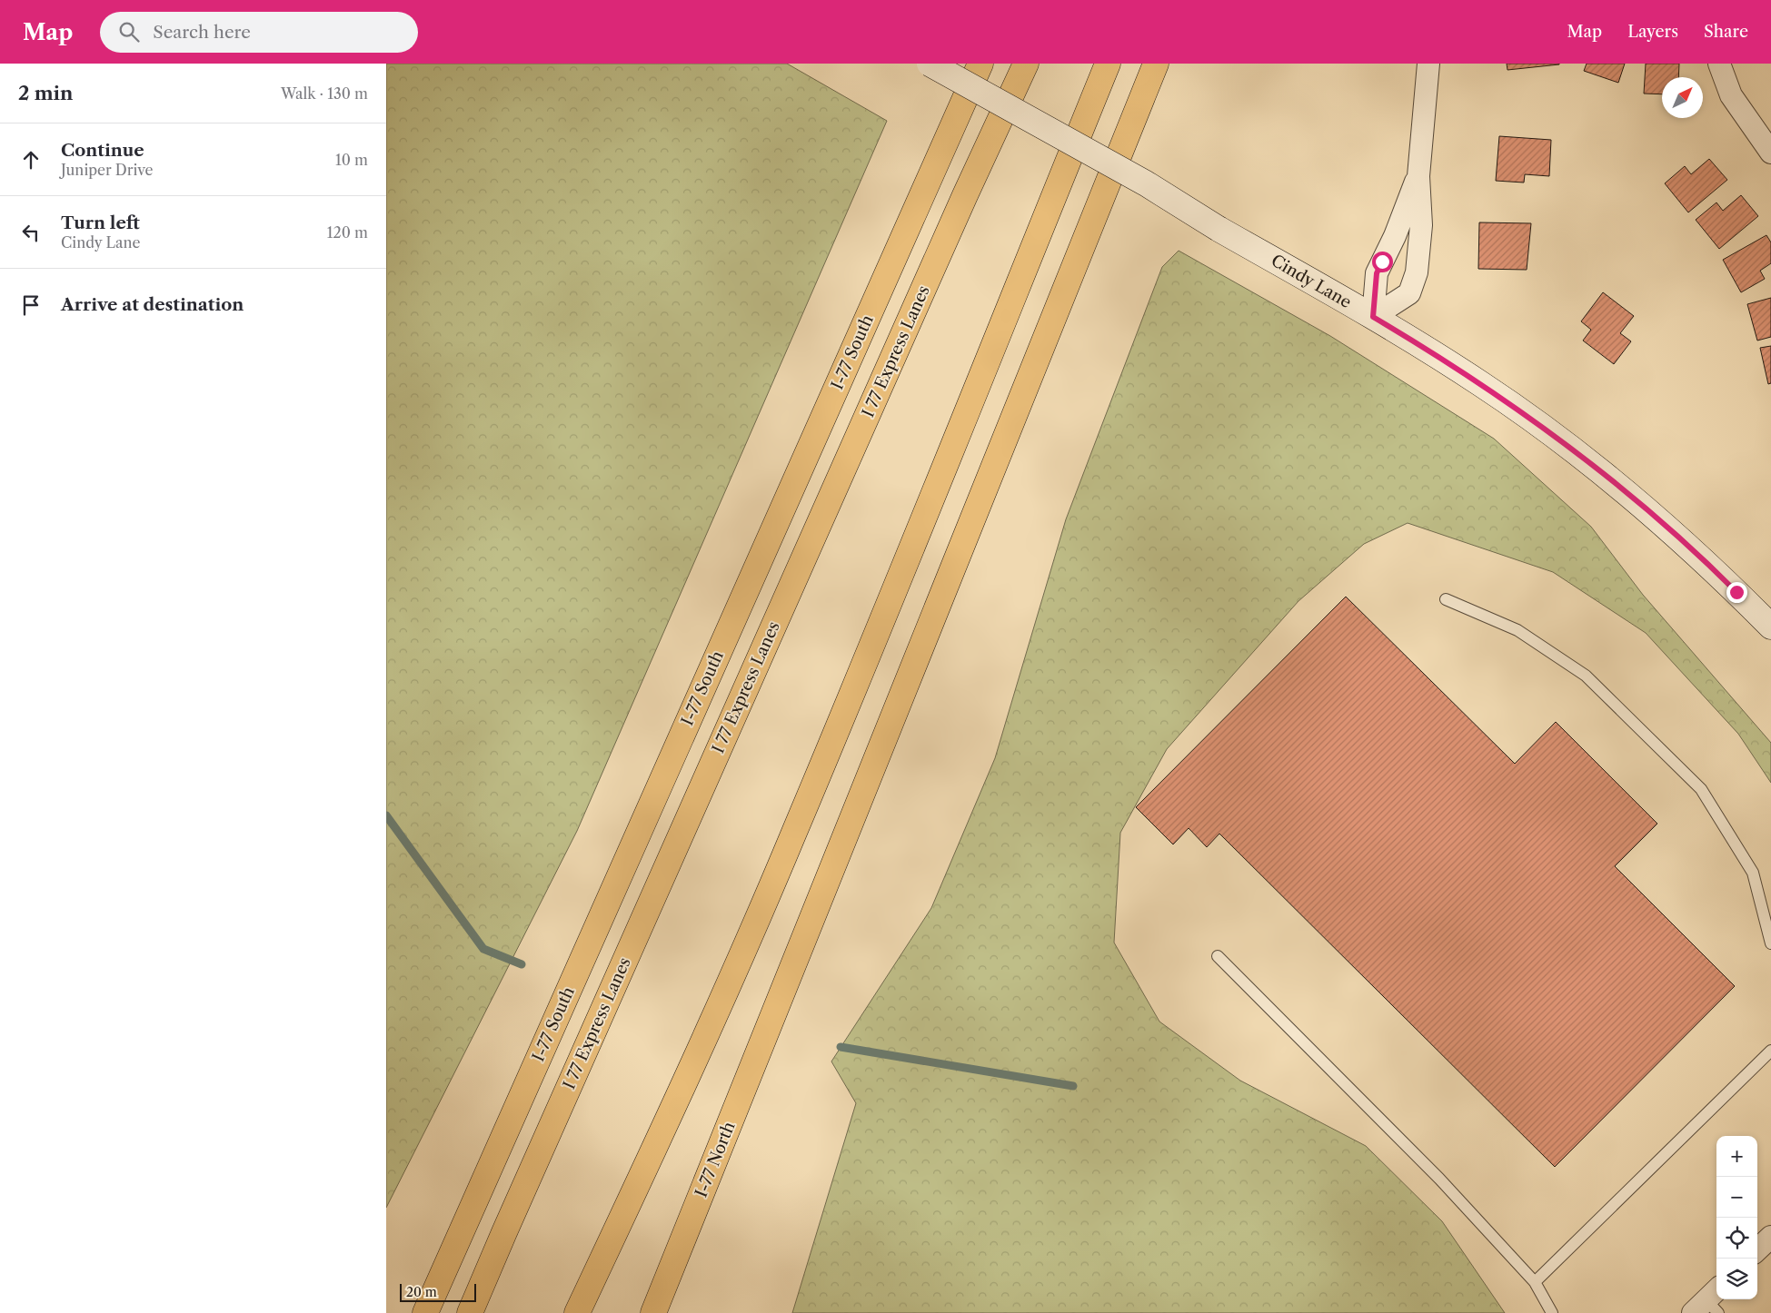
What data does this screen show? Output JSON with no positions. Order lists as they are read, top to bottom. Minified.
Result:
{"streets":{"highway":["I 77 Express Lanes","I-77 South","I-77 North"],"main road":["Cindy Lane"]},"scale_bar":"20 m","north":"top right","page":{"header":"Map","search":"Search here","nav":["Map","Layers","Share"],"heading":["2 min","Walk · 130 m"],"list":[["Continue","Juniper Drive","10 m"],["Turn left","Cindy Lane","120 m"],"Arrive at destination"],"map_buttons":["+","−"],"scale":"20 m"}}
